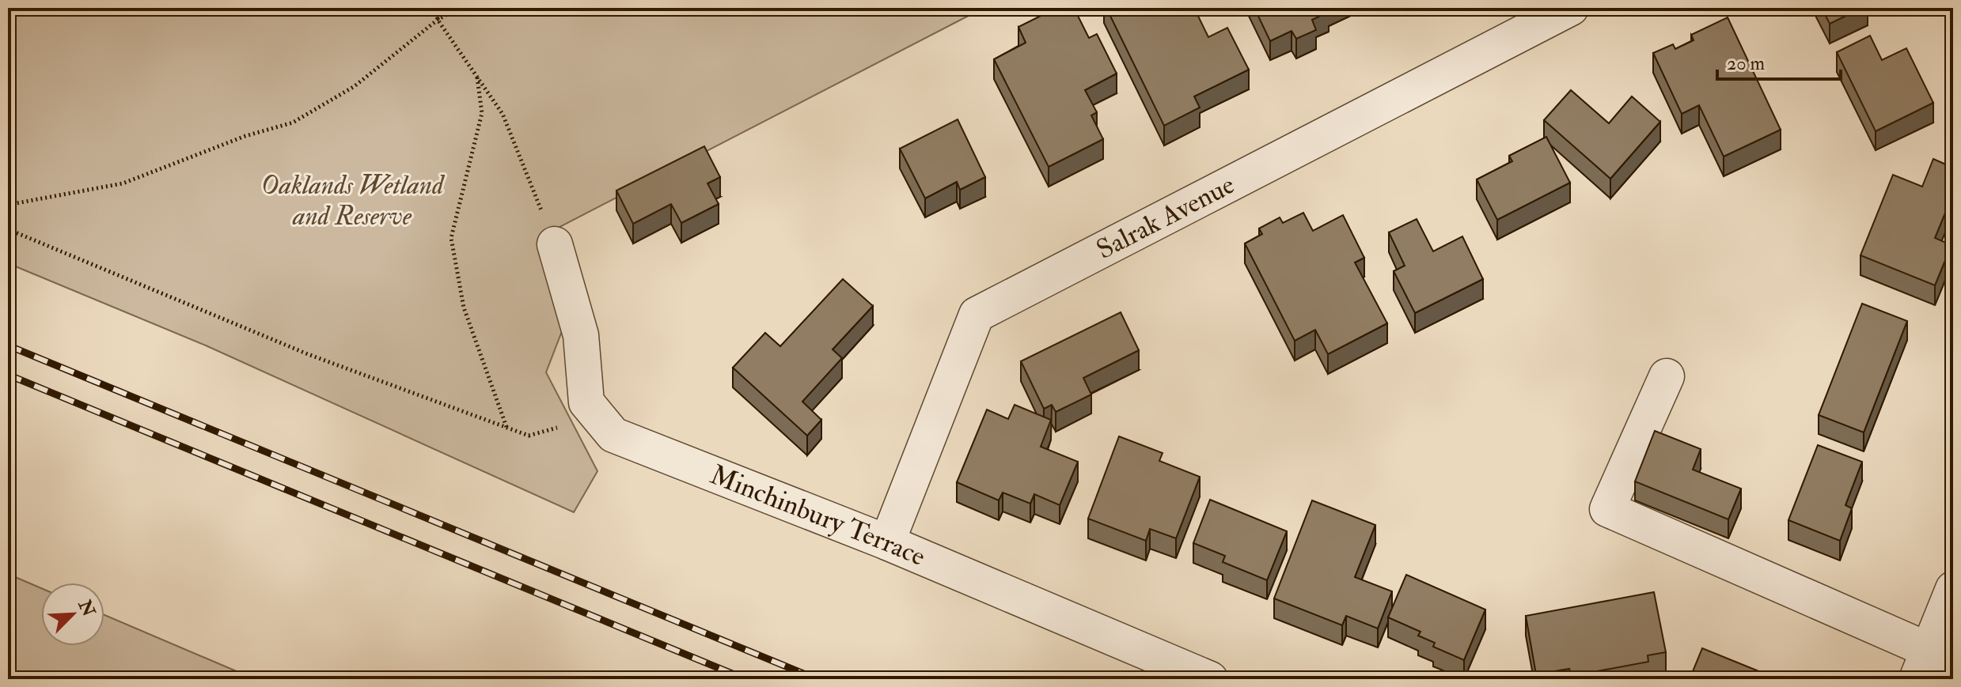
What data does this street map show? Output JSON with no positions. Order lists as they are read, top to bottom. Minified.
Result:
{"streets":{"street":["Salrak Avenue","Minchinbury Terrace"]},"crossings":[["Salrak Avenue","Minchinbury Terrace"]],"parks":["Oaklands Wetland and Reserve"],"scale_bar":"20 m","north":"top right"}
